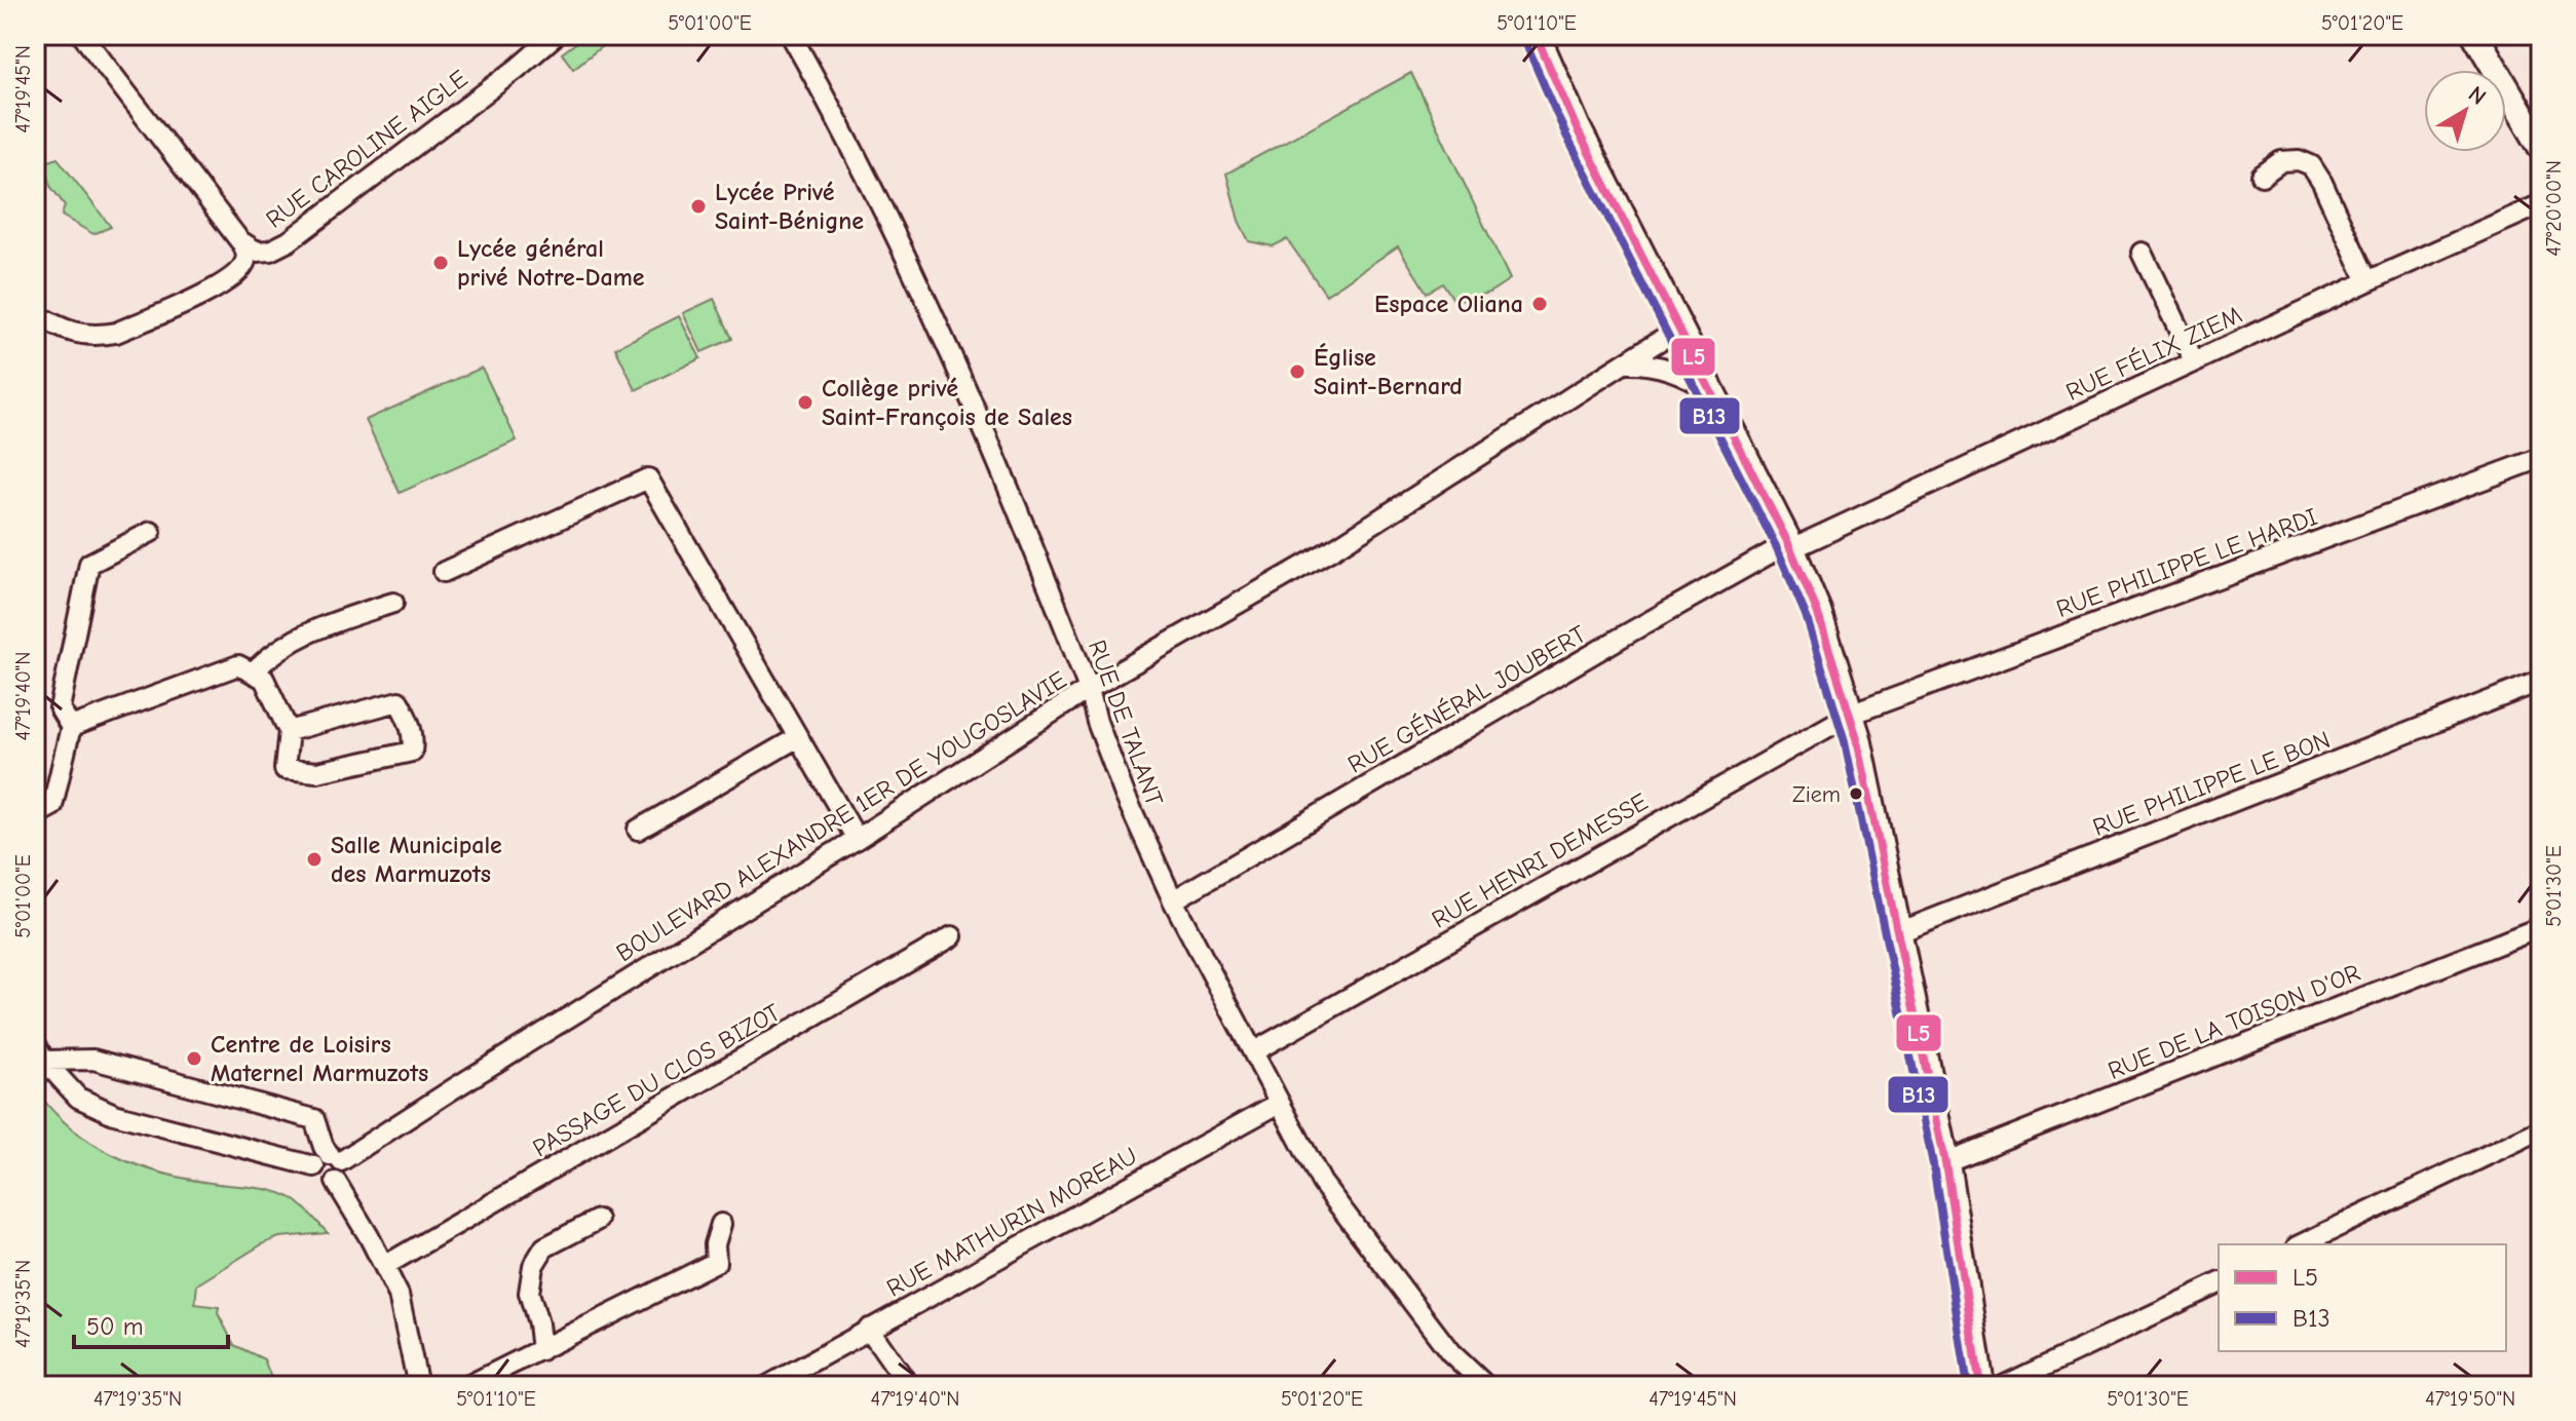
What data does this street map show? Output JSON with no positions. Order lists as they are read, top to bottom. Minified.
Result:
{"streets":{"street":["RUE CAROLINE AIGLE","RUE FÉLIX ZIEM","RUE PHILIPPE LE HARDI","RUE GÉNÉRAL JOUBERT","RUE DE TALANT","RUE PHILIPPE LE BON","BOULEVARD ALEXANDRE 1ER DE YOUGOSLAVIE","RUE HENRI DEMESSE","RUE DE LA TOISON D'OR","PASSAGE DU CLOS BIZOT","RUE MATHURIN MOREAU"]},"crossings":[["RUE FÉLIX ZIEM","RUE GÉNÉRAL JOUBERT"],["RUE PHILIPPE LE HARDI","RUE HENRI DEMESSE"],["RUE GÉNÉRAL JOUBERT","RUE DE TALANT"],["RUE DE TALANT","BOULEVARD ALEXANDRE 1ER DE YOUGOSLAVIE"],["RUE DE TALANT","RUE HENRI DEMESSE"],["RUE DE TALANT","RUE MATHURIN MOREAU"]],"places":["Lycée Privé Saint-Bénigne","Lycée général privé Notre-Dame","Espace Oliana","Église Saint-Bernard","Collège privé Saint-François de Sales","Ziem","Salle Municipale des Marmuzots","Centre de Loisirs Maternel Marmuzots"],"lines":["transit line L5","transit line B13"],"legend":["L5","B13"],"scale_bar":"50 m","north":"top right","coordinates":["5°01'00\"E","5°01'10\"E","5°01'20\"E","47°19'45\"N","47°20'00\"N","47°19'40\"N","5°01'30\"E","47°19'35\"N","47°19'50\"N"]}
